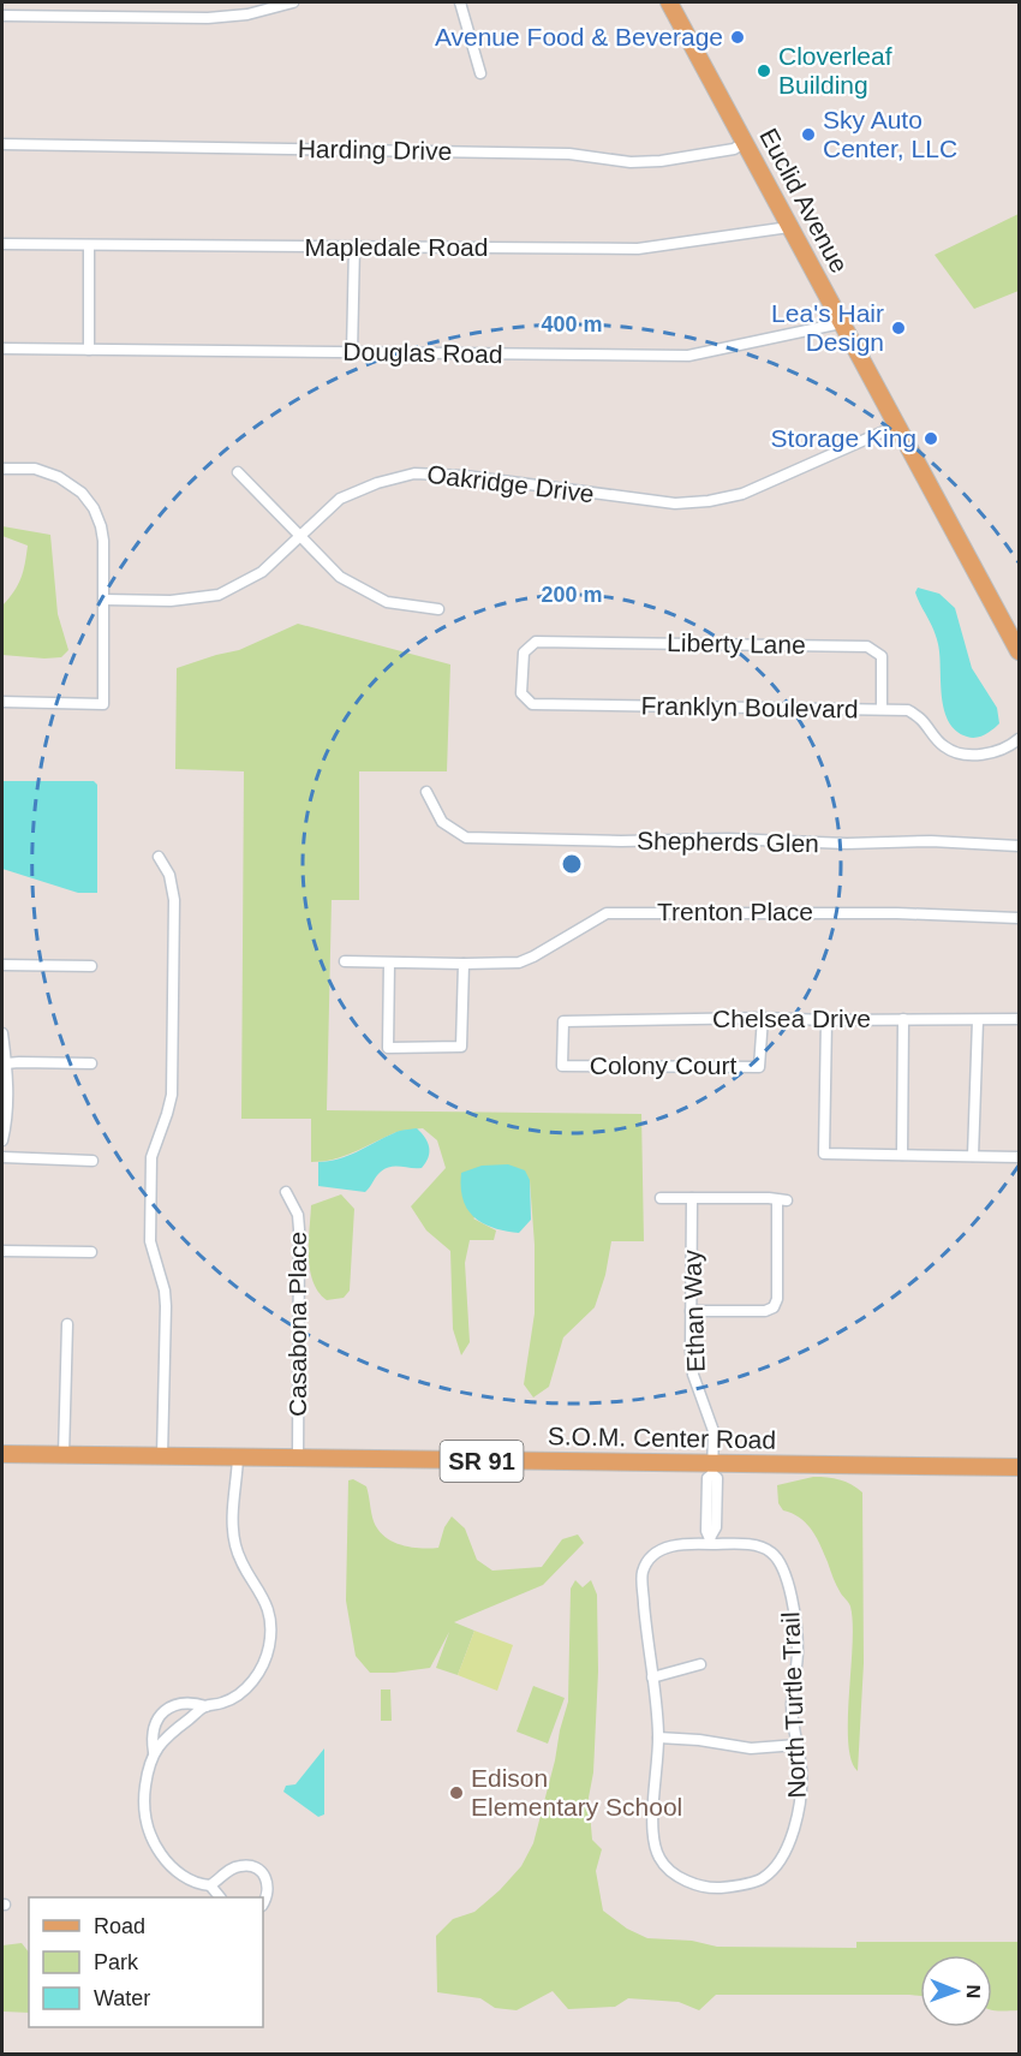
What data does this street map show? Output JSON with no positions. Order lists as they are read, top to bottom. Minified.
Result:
{"streets":{"main road":["Euclid Avenue","S.O.M. Center Road","SR 91"],"street":["Harding Drive","Mapledale Road","Douglas Road","Oakridge Drive","Liberty Lane","Franklyn Boulevard","Shepherds Glen","Trenton Place","Chelsea Drive","Colony Court","Ethan Way","Casabona Place","North Turtle Trail"]},"crossings":[["Harding Drive","Euclid Avenue"],["Euclid Avenue","Mapledale Road"],["Euclid Avenue","Douglas Road"],["Euclid Avenue","Oakridge Drive"],["Liberty Lane","Franklyn Boulevard"],["Chelsea Drive","Colony Court"],["Ethan Way","S.O.M. Center Road"],["Casabona Place","S.O.M. Center Road"]],"places":["Avenue Food & Beverage","Cloverleaf Building","Sky Auto Center, LLC","Lea's Hair Design","Storage King","Edison Elementary School"],"legend":["Road","Park","Water"],"north":"right","rings":["400 m","200 m"]}
